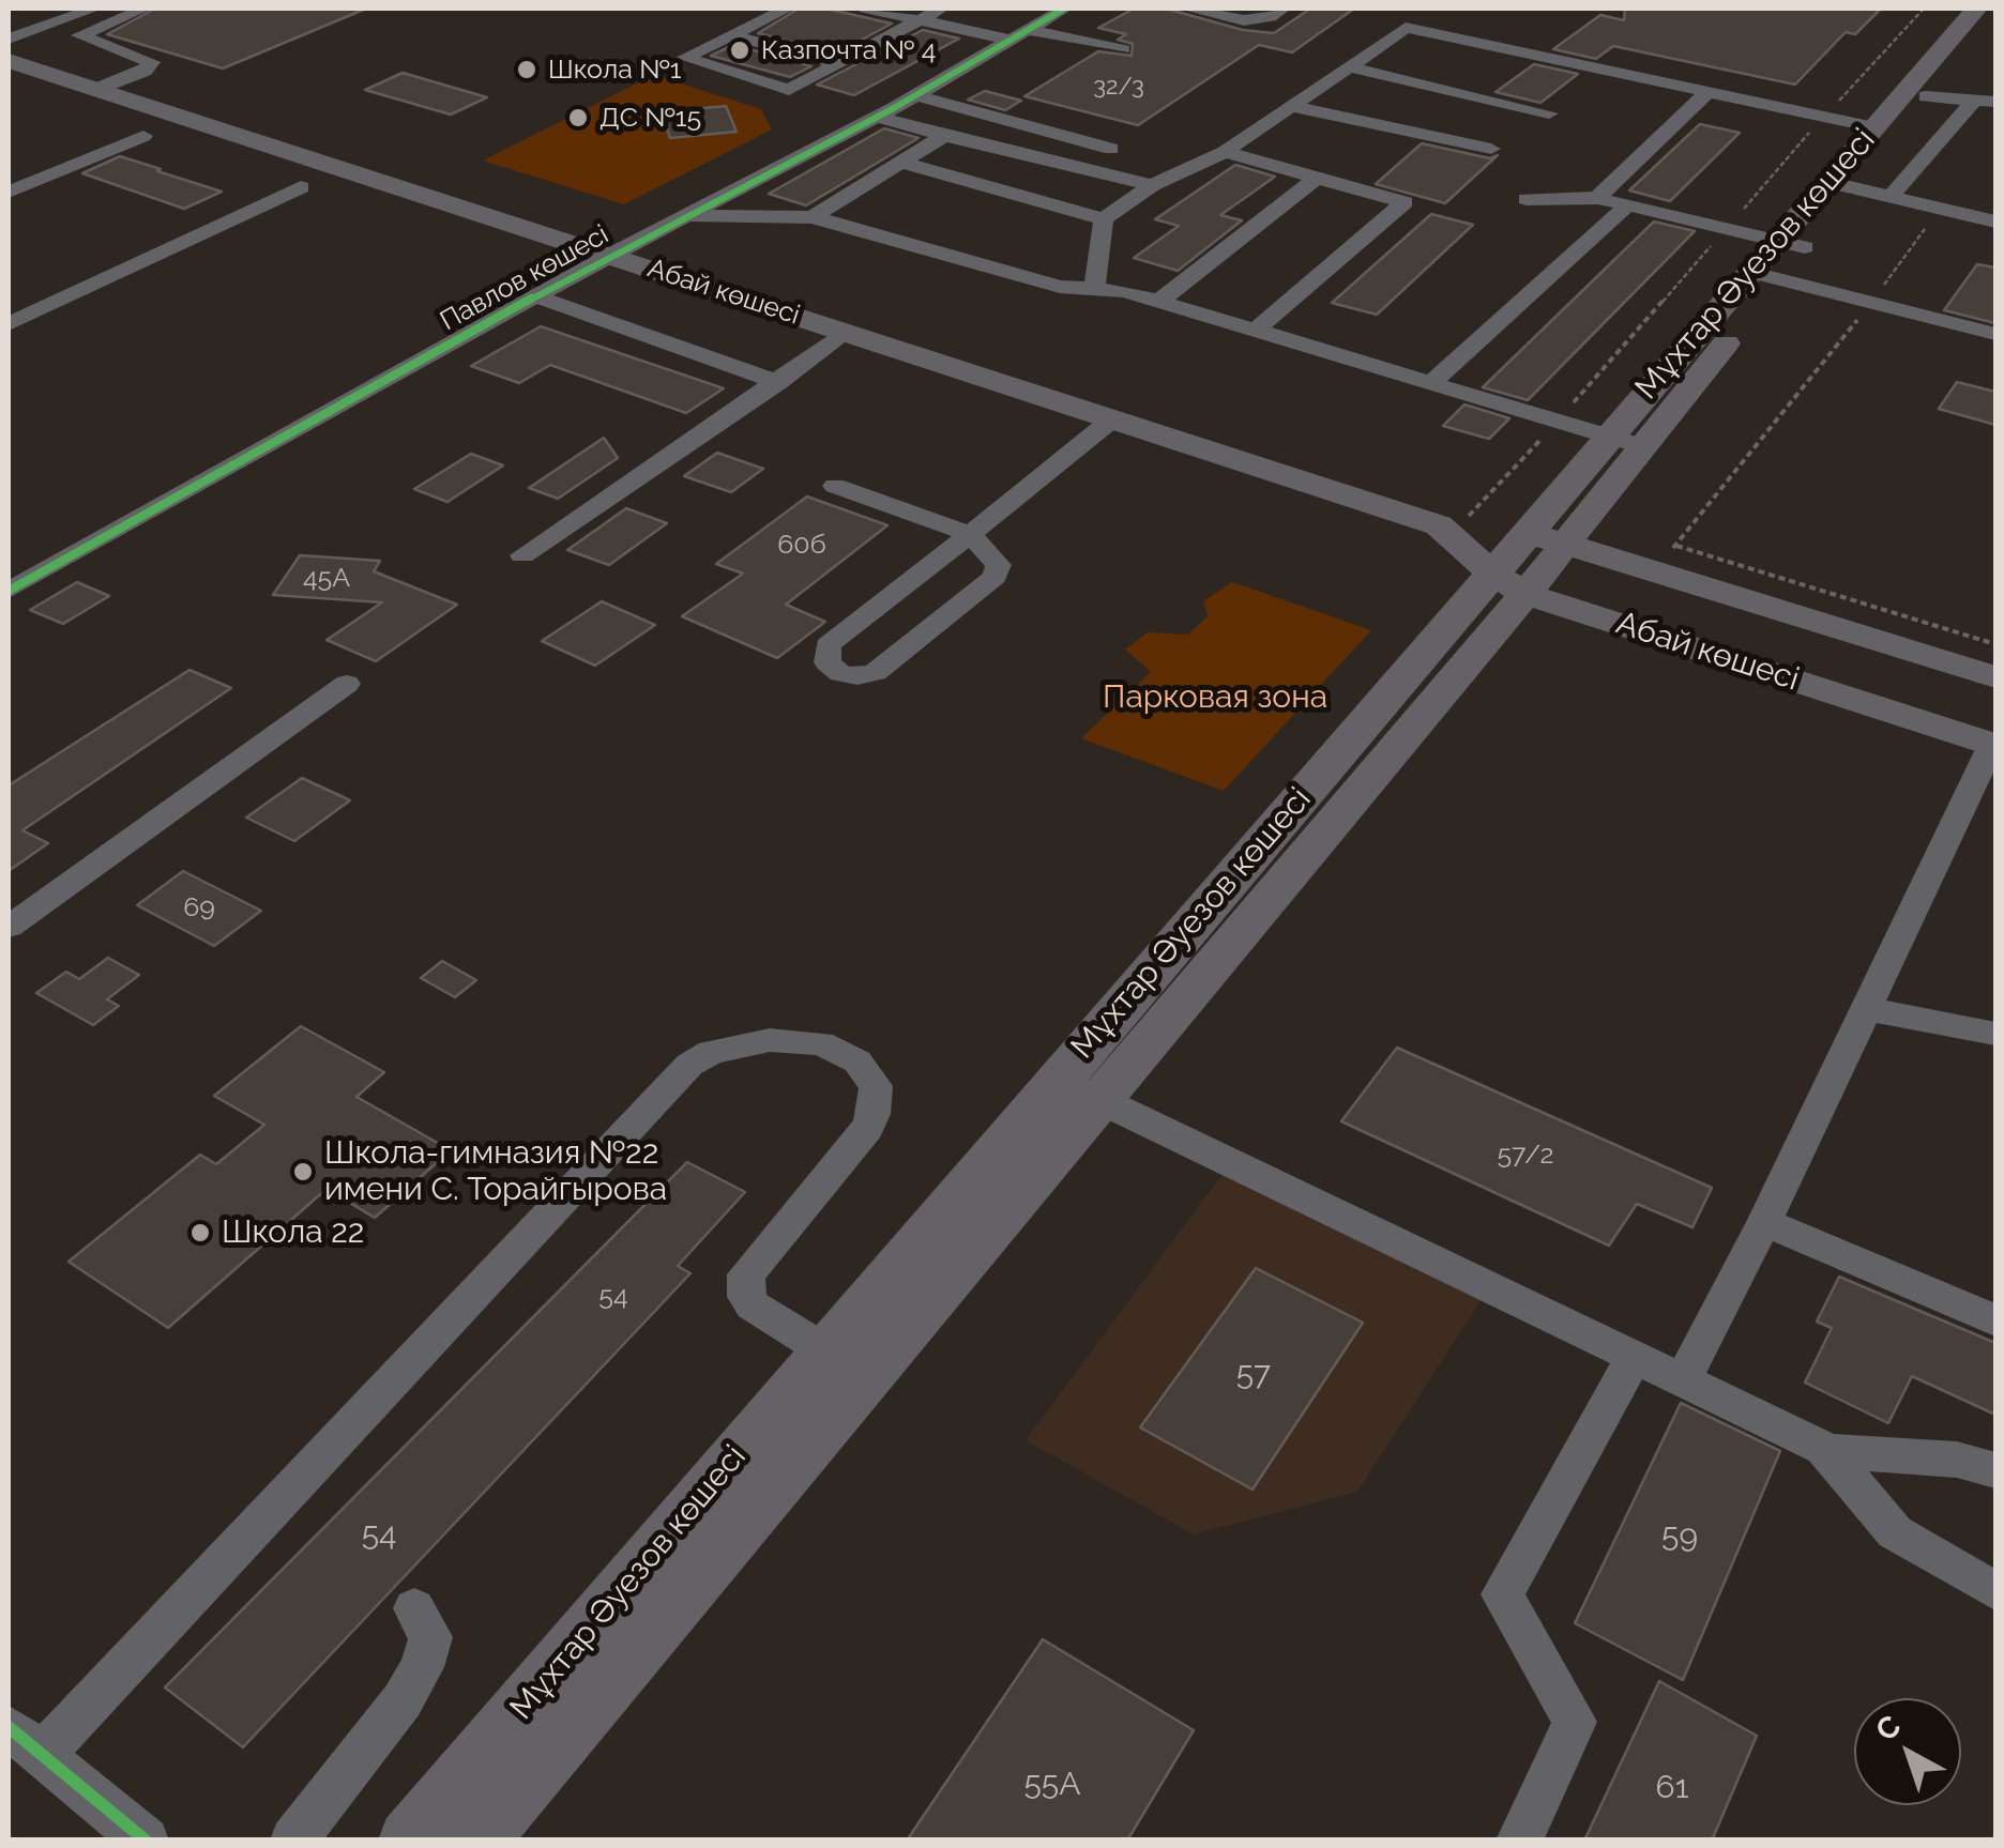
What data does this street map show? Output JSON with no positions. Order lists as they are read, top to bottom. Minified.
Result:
{"streets":{"main road":["Мұхтар Әуезов көшесі","Абай көшесі"],"street":["Павлов көшесі"]},"crossings":[["Мұхтар Әуезов көшесі","Абай көшесі"],["Павлов көшесі","Абай көшесі"]],"parks":["Парковая зона"],"places":["Казпочта № 4","Школа №1","ДС №15","Школа-гимназия №22 имени С. Торайгырова","Школа 22"],"house_numbers":["32/3","60б","45А","69","57/2","54","57","54","59","55А","61"],"north":"top left"}
